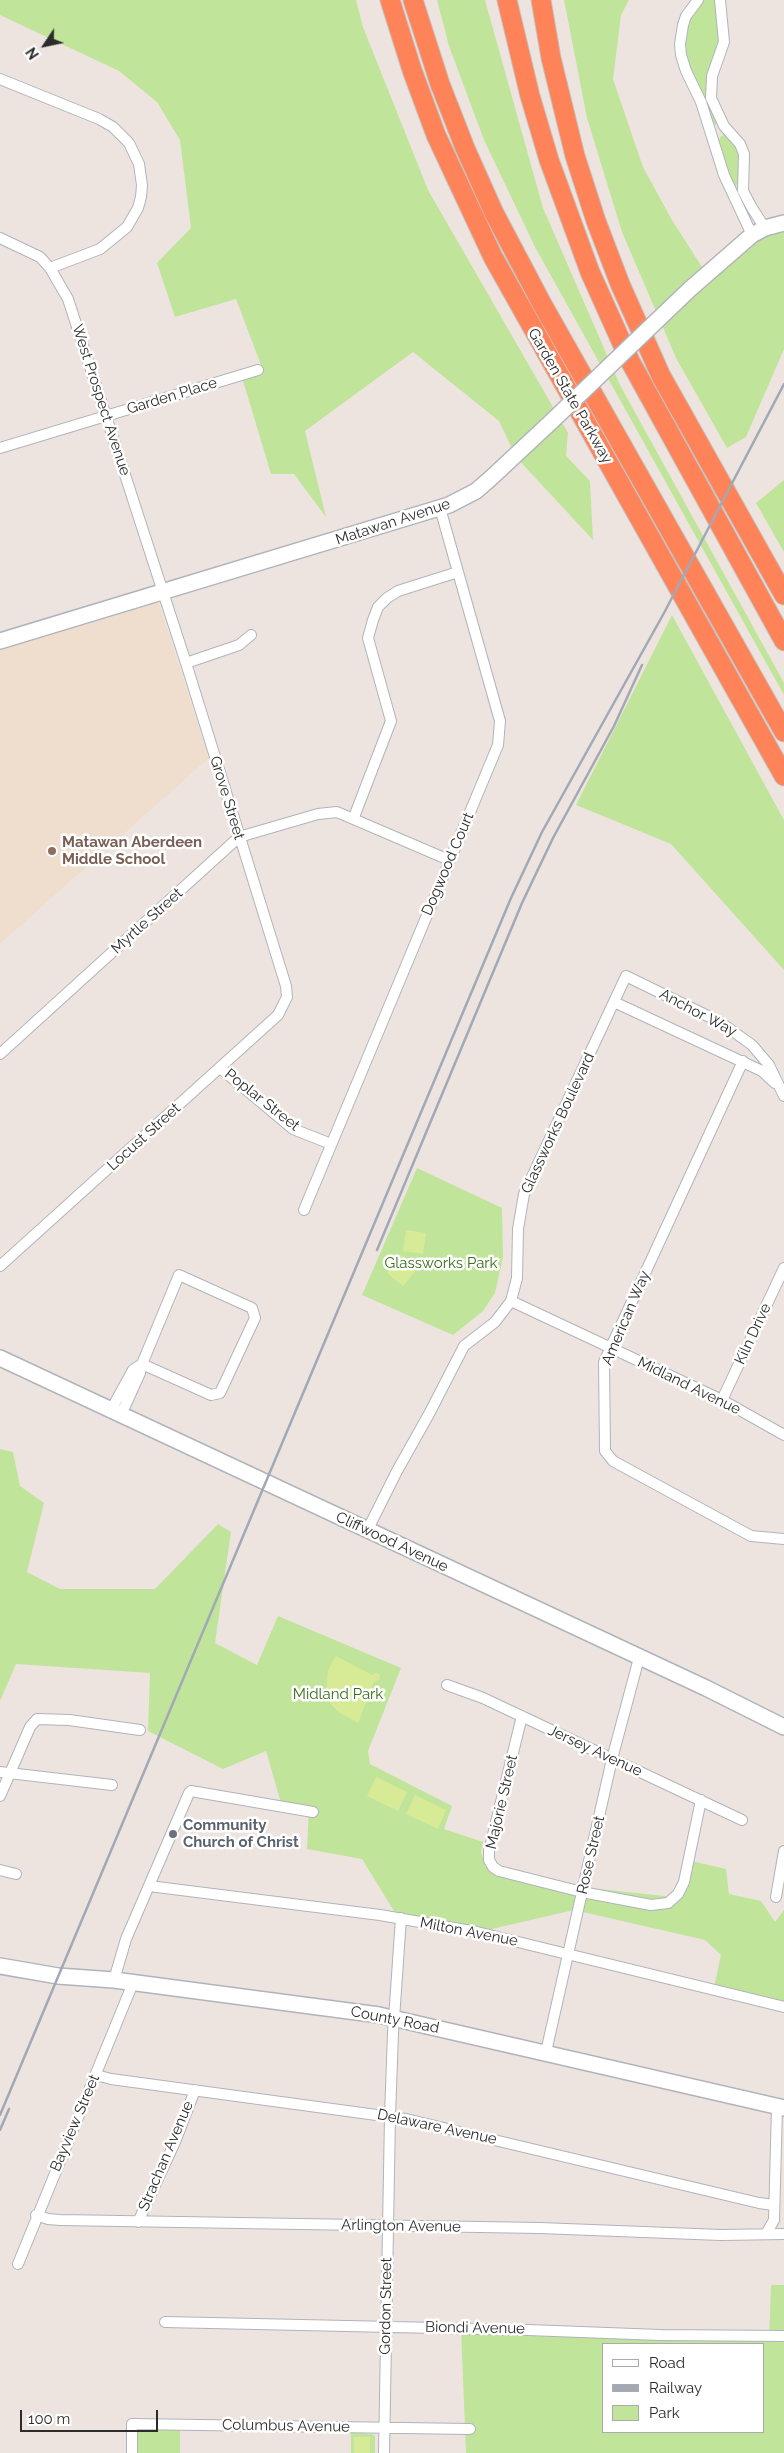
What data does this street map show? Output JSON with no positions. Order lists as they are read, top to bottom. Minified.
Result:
{"streets":{"highway":["Garden State Parkway"],"street":["Garden Place","West Prospect Avenue","Matawan Avenue","Grove Street","Dogwood Court","Myrtle Street","Anchor Way","Poplar Street","Glassworks Boulevard","Locust Street","American Way","Kiln Drive","Midland Avenue","Cliffwood Avenue","Jersey Avenue","Majorie Street","Rose Street","Milton Avenue","County Road","Bayview Street","Delaware Avenue","Strachan Avenue","Arlington Avenue","Gordon Street","Biondi Avenue","Columbus Avenue"]},"crossings":[["Garden Place","West Prospect Avenue"],["West Prospect Avenue","Matawan Avenue"],["West Prospect Avenue","Grove Street"],["Matawan Avenue","Grove Street"],["Matawan Avenue","Dogwood Court"],["Grove Street","Myrtle Street"],["Grove Street","Locust Street"],["Dogwood Court","Myrtle Street"],["Dogwood Court","Poplar Street"],["Anchor Way","Glassworks Boulevard"],["Anchor Way","American Way"],["Poplar Street","Locust Street"],["Glassworks Boulevard","Midland Avenue"],["Glassworks Boulevard","Cliffwood Avenue"],["American Way","Midland Avenue"],["Kiln Drive","Midland Avenue"],["Cliffwood Avenue","Rose Street"],["Jersey Avenue","Majorie Street"],["Jersey Avenue","Rose Street"],["Majorie Street","Rose Street"],["Rose Street","Milton Avenue"],["Rose Street","County Road"],["Milton Avenue","Gordon Street"],["County Road","Bayview Street"],["County Road","Gordon Street"],["Bayview Street","Delaware Avenue"],["Bayview Street","Arlington Avenue"],["Delaware Avenue","Strachan Avenue"],["Delaware Avenue","Gordon Street"],["Strachan Avenue","Arlington Avenue"],["Arlington Avenue","Gordon Street"],["Gordon Street","Biondi Avenue"],["Gordon Street","Columbus Avenue"]],"parks":["Glassworks Park","Midland Park"],"places":["Matawan Aberdeen Middle School","Community Church of Christ"],"legend":["Road","Railway","Park"],"scale_bar":"100 m","north":"bottom left"}
